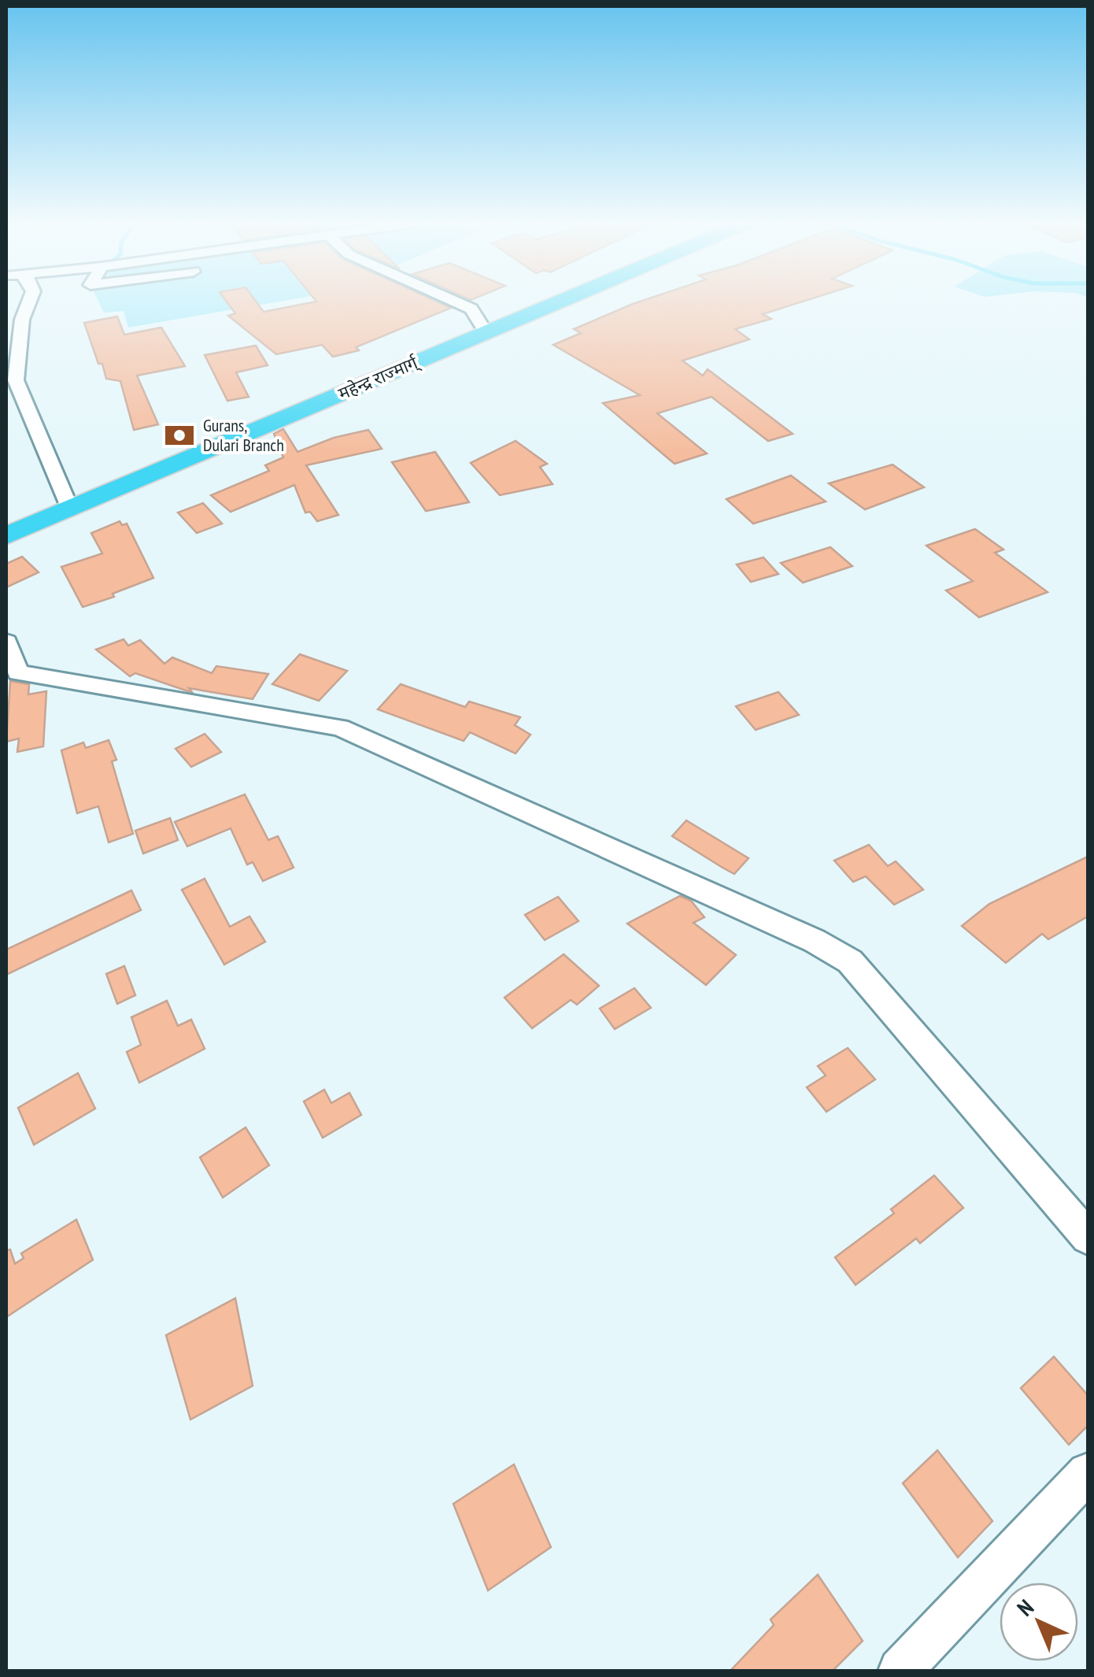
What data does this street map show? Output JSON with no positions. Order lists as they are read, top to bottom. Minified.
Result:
{"streets":{"highway":["महेन्द्र राज्मार्ग्"]},"places":{"bank":["Gurans, Dulari Branch"]},"north":"top left"}
